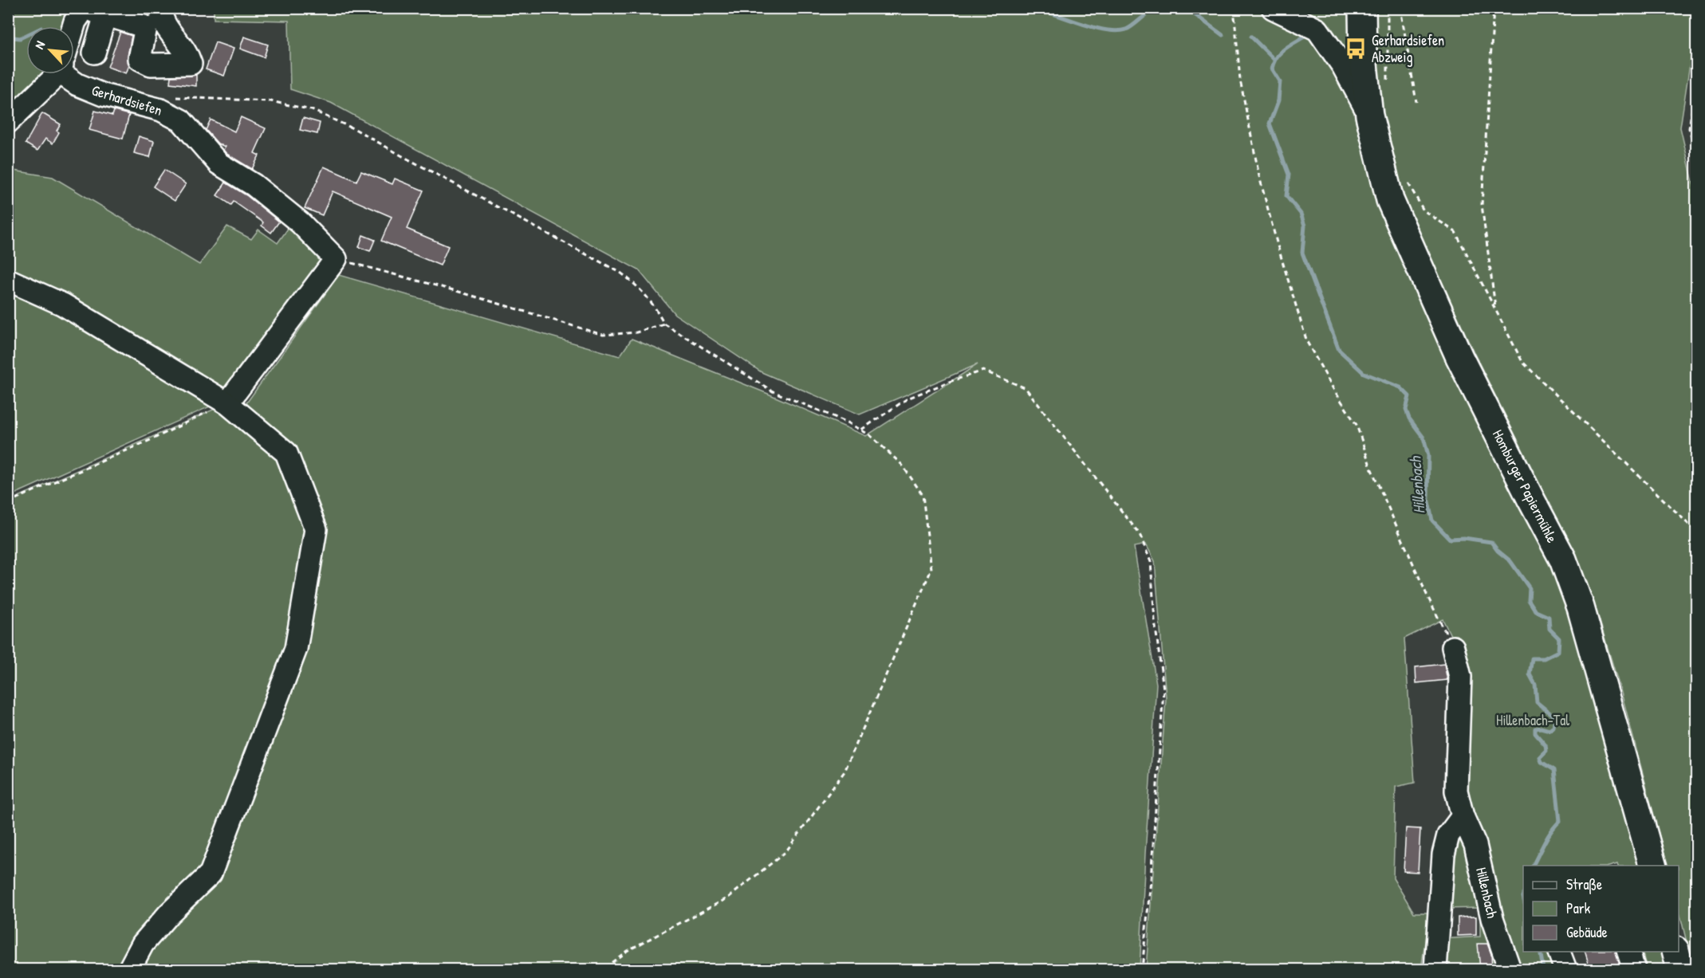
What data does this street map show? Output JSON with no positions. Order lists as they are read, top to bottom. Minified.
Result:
{"streets":{"main road":["Homburger Papiermühle"],"street":["Gerhardsiefen","Hillenbach"]},"water":["Hillenbach"],"parks":["Hillenbach-Tal"],"places":{"bus stop":["Gerhardsiefen Abzweig"]},"legend":["Straße","Park","Gebäude"],"north":"top left"}
